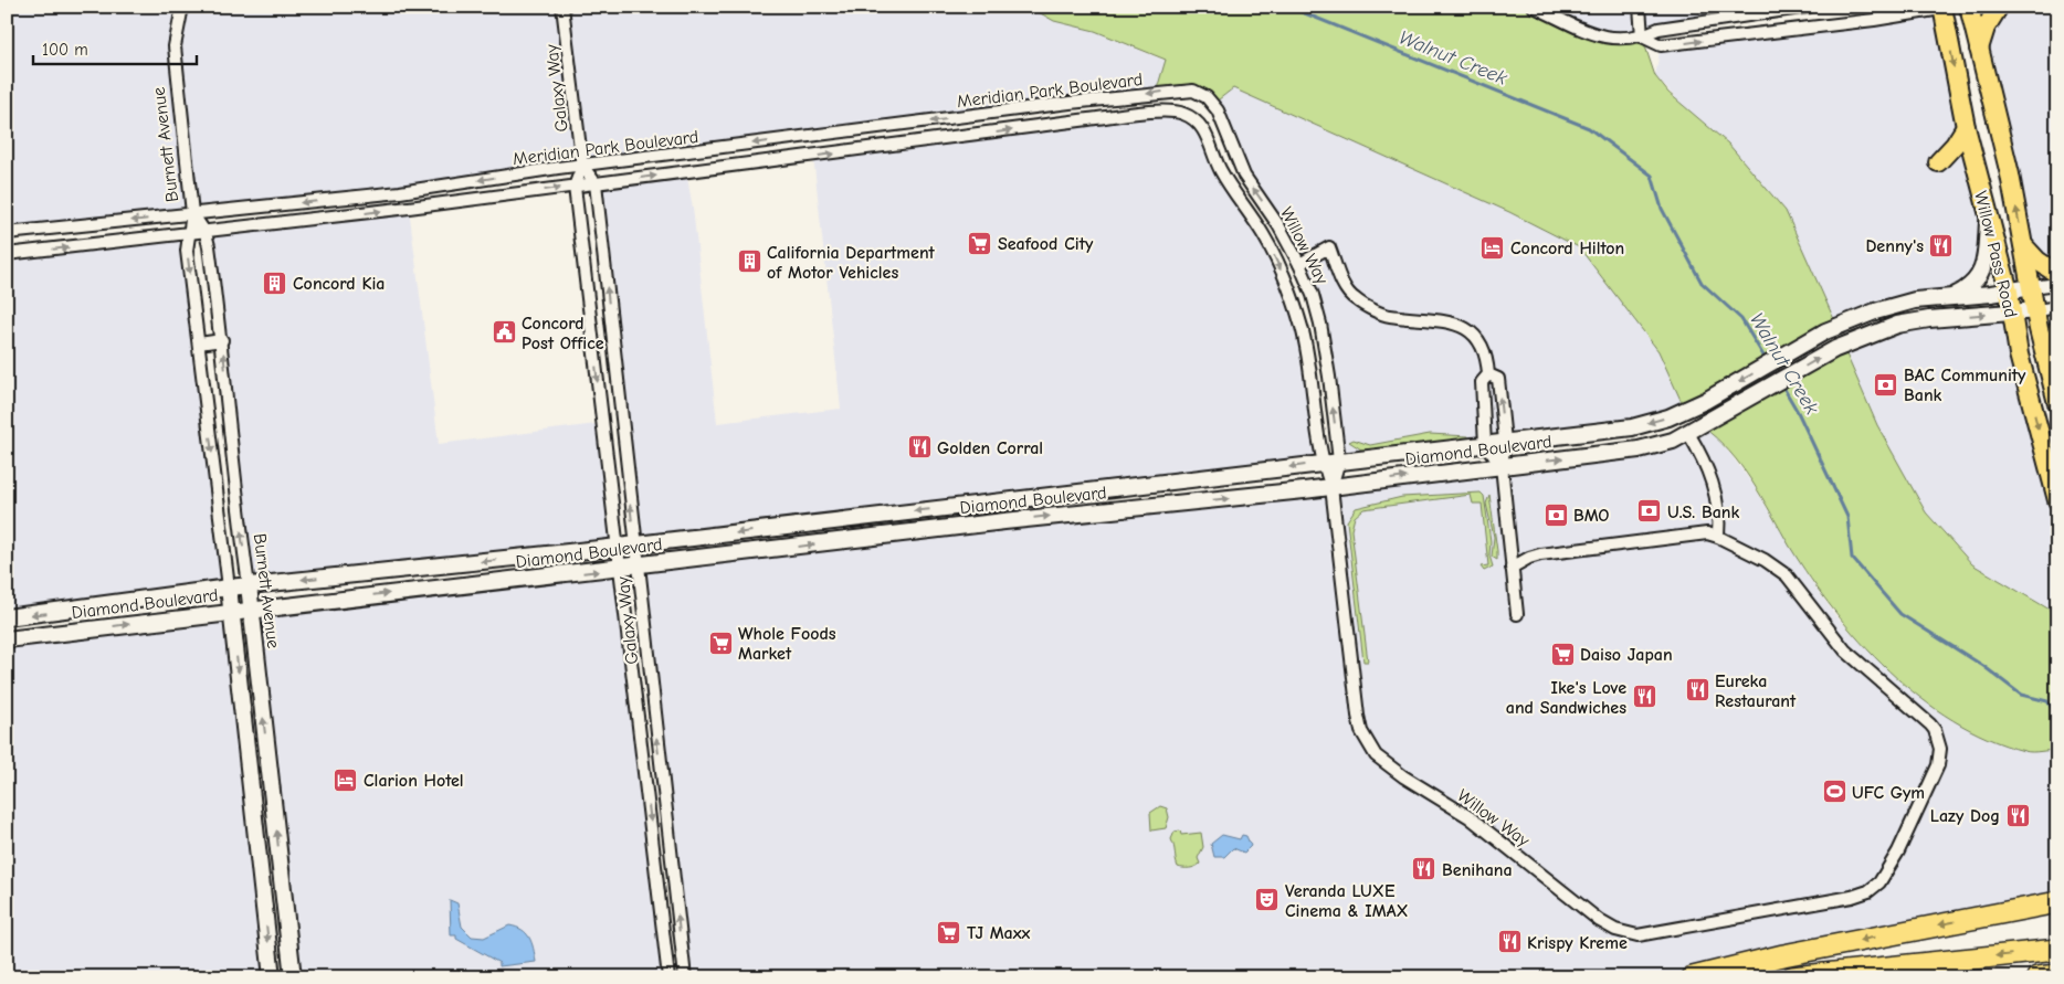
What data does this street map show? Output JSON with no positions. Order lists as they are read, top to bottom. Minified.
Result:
{"streets":{"main road":["Burnett Avenue","Willow Pass Road","Diamond Boulevard"],"street":["Galaxy Way","Meridian Park Boulevard","Willow Way"]},"crossings":[["Galaxy Way","Meridian Park Boulevard"],["Galaxy Way","Diamond Boulevard"],["Meridian Park Boulevard","Burnett Avenue"],["Meridian Park Boulevard","Willow Way"],["Burnett Avenue","Diamond Boulevard"],["Willow Way","Diamond Boulevard"],["Willow Pass Road","Diamond Boulevard"]],"water":["Walnut Creek"],"places":{"supermarket":["Seafood City","Whole Foods Market","Daiso Japan","TJ Maxx"],"restaurant":["Denny's","Golden Corral","Eureka Restaurant","Ike's Love and Sandwiches","Lazy Dog","Benihana","Krispy Kreme"],"hotel":["Concord Hilton","Clarion Hotel"],"building":["California Department of Motor Vehicles","Concord Kia"],"public building":["Concord Post Office"],"bank":["BAC Community Bank","U.S. Bank","BMO"],"sports":["UFC Gym"],"theatre":["Veranda LUXE Cinema & IMAX"]},"scale_bar":"100 m"}
